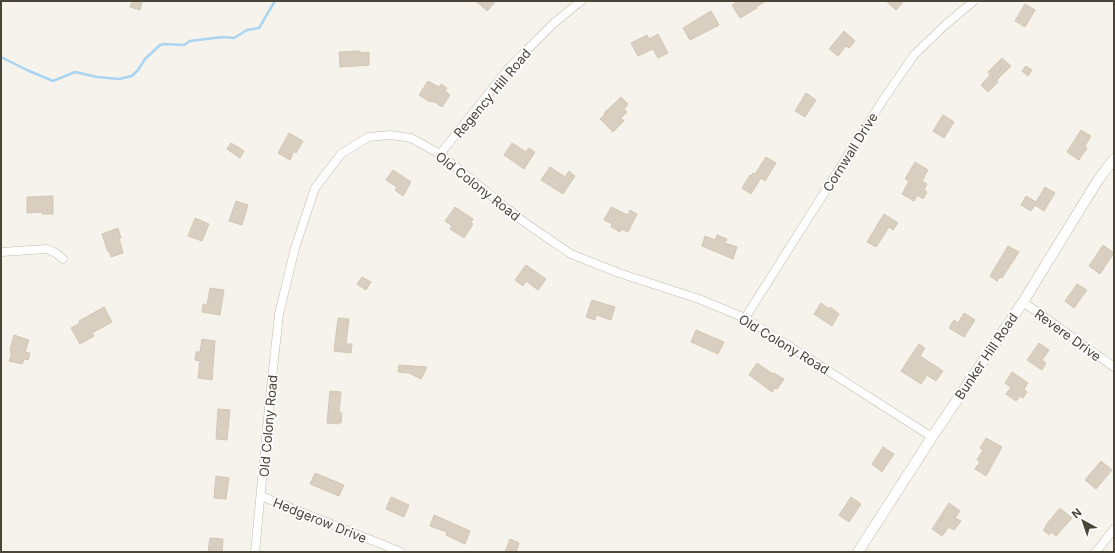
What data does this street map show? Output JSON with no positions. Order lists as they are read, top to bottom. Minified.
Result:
{"streets":{"street":["Regency Hill Road","Cornwall Drive","Old Colony Road","Revere Drive","Bunker Hill Road","Hedgerow Drive"]},"crossings":[["Regency Hill Road","Old Colony Road"],["Cornwall Drive","Old Colony Road"],["Old Colony Road","Bunker Hill Road"],["Old Colony Road","Hedgerow Drive"],["Revere Drive","Bunker Hill Road"]],"north":"top left"}
